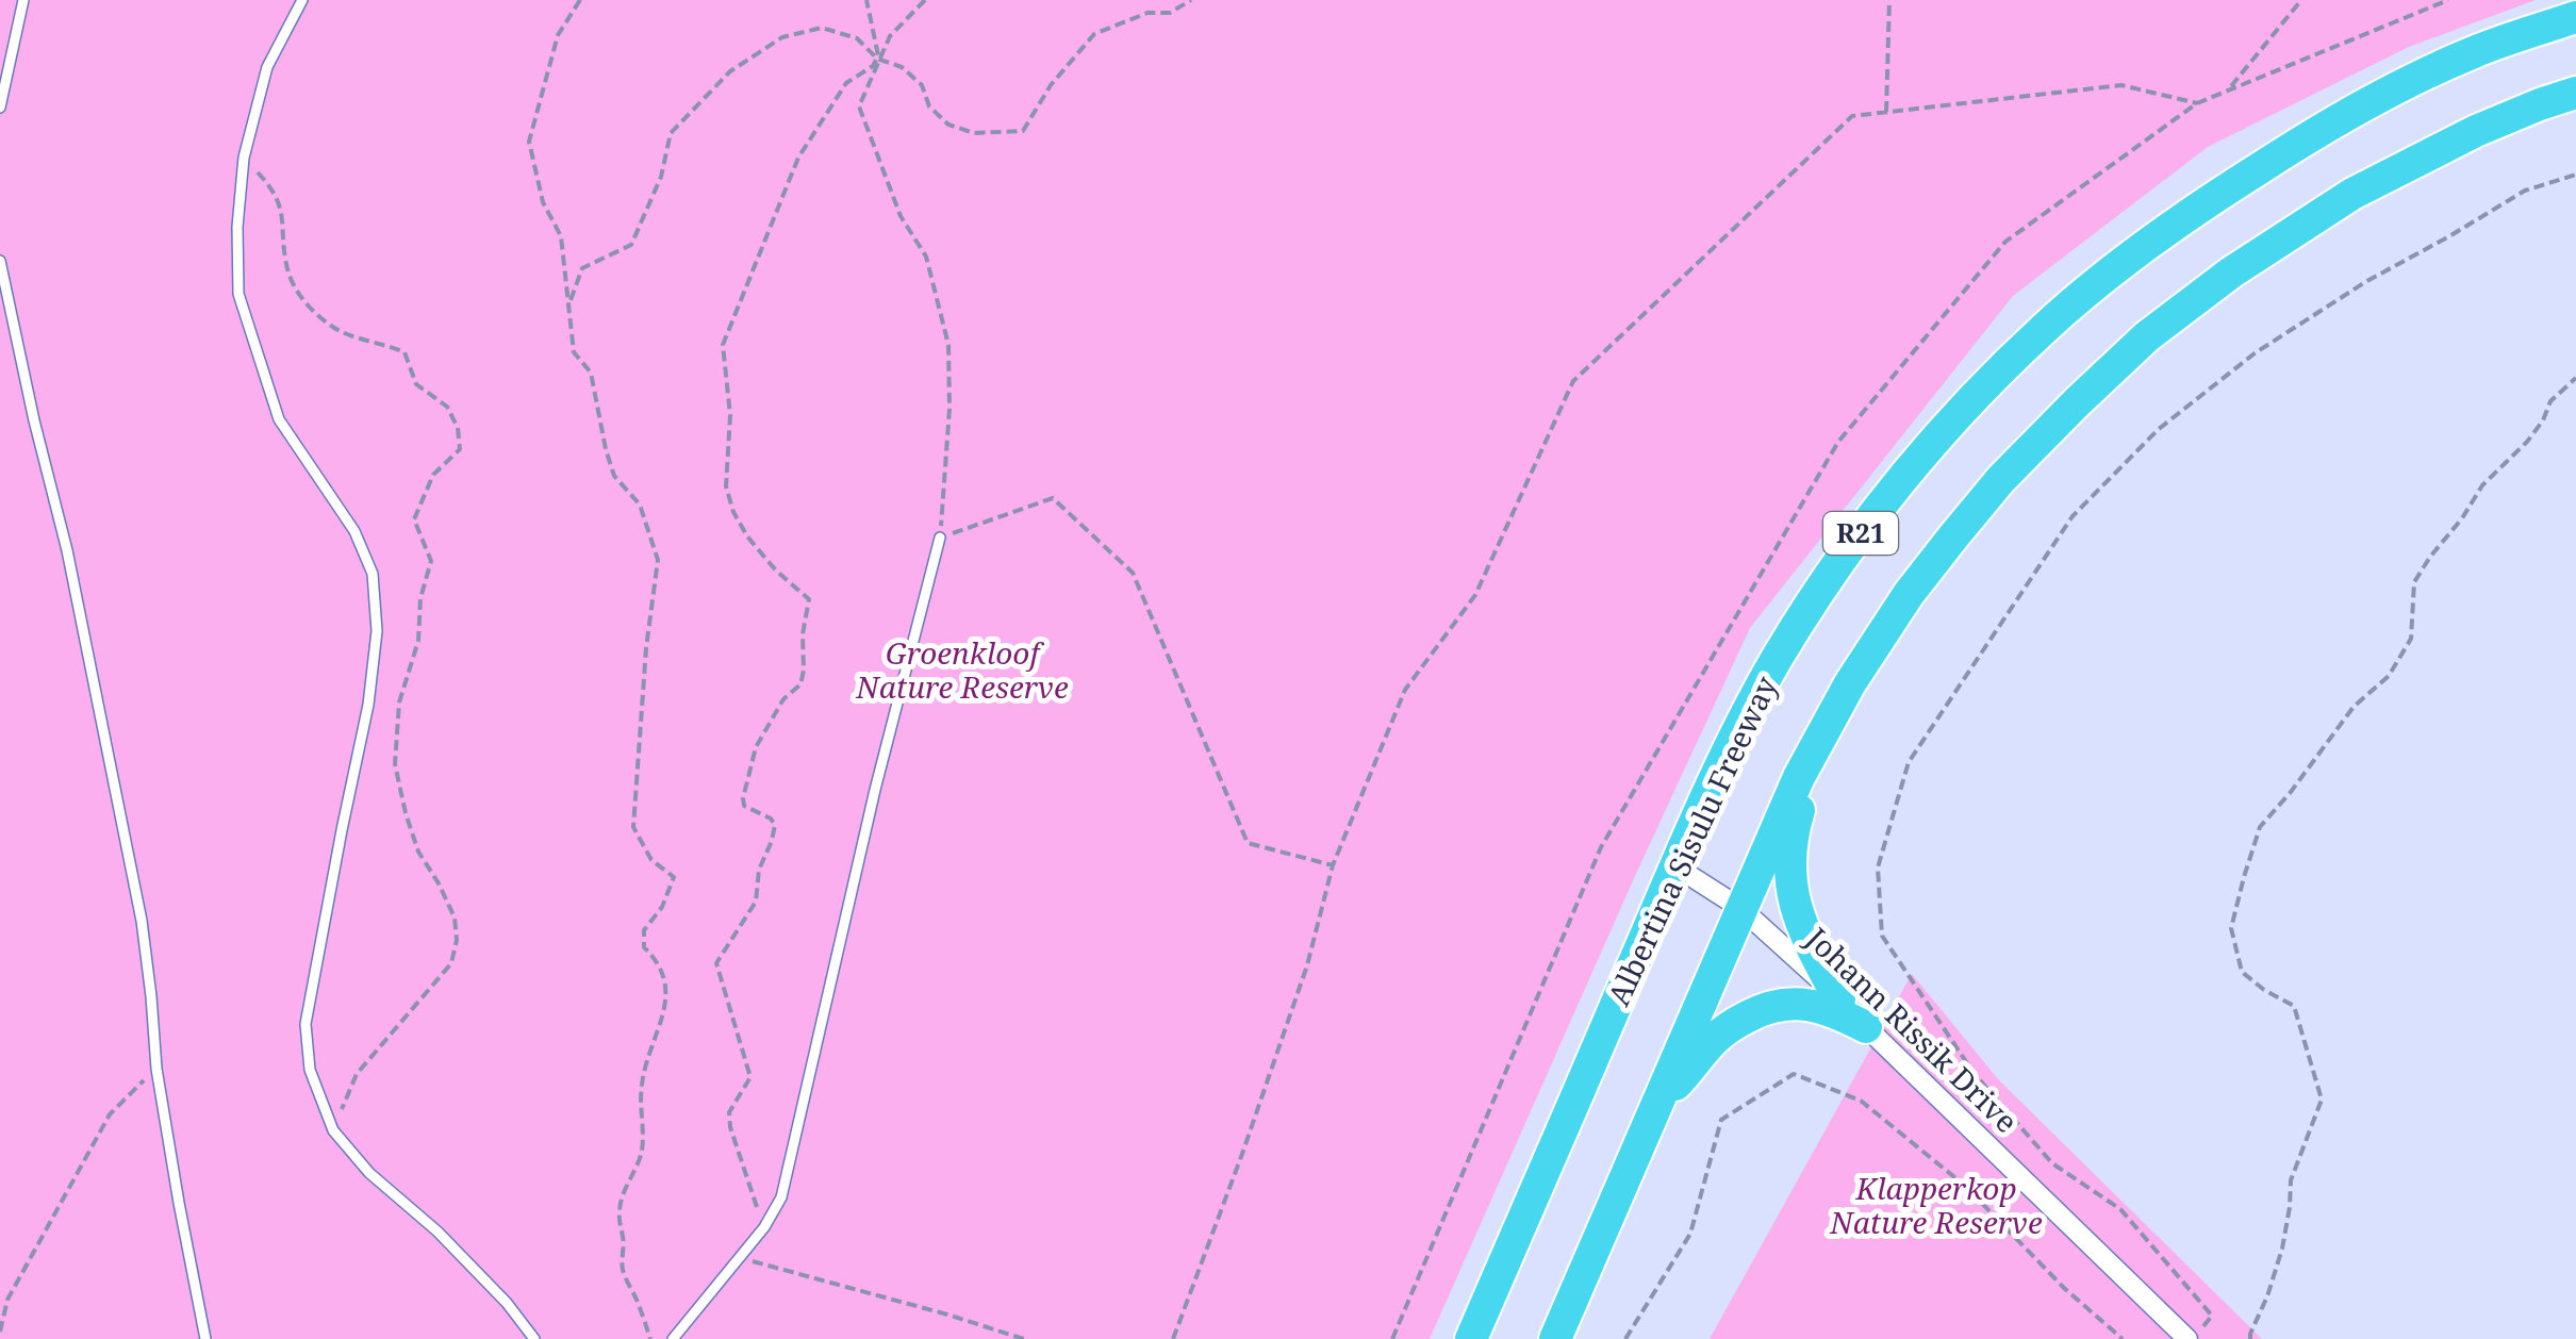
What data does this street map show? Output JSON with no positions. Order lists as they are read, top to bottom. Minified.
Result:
{"streets":{"highway":["R21","Albertina Sisulu Freeway"],"street":["Johann Rissik Drive"]},"crossings":[["R21","Johann Rissik Drive"],["Albertina Sisulu Freeway","Johann Rissik Drive"]],"parks":["Groenkloof Nature Reserve","Klapperkop Nature Reserve"]}
